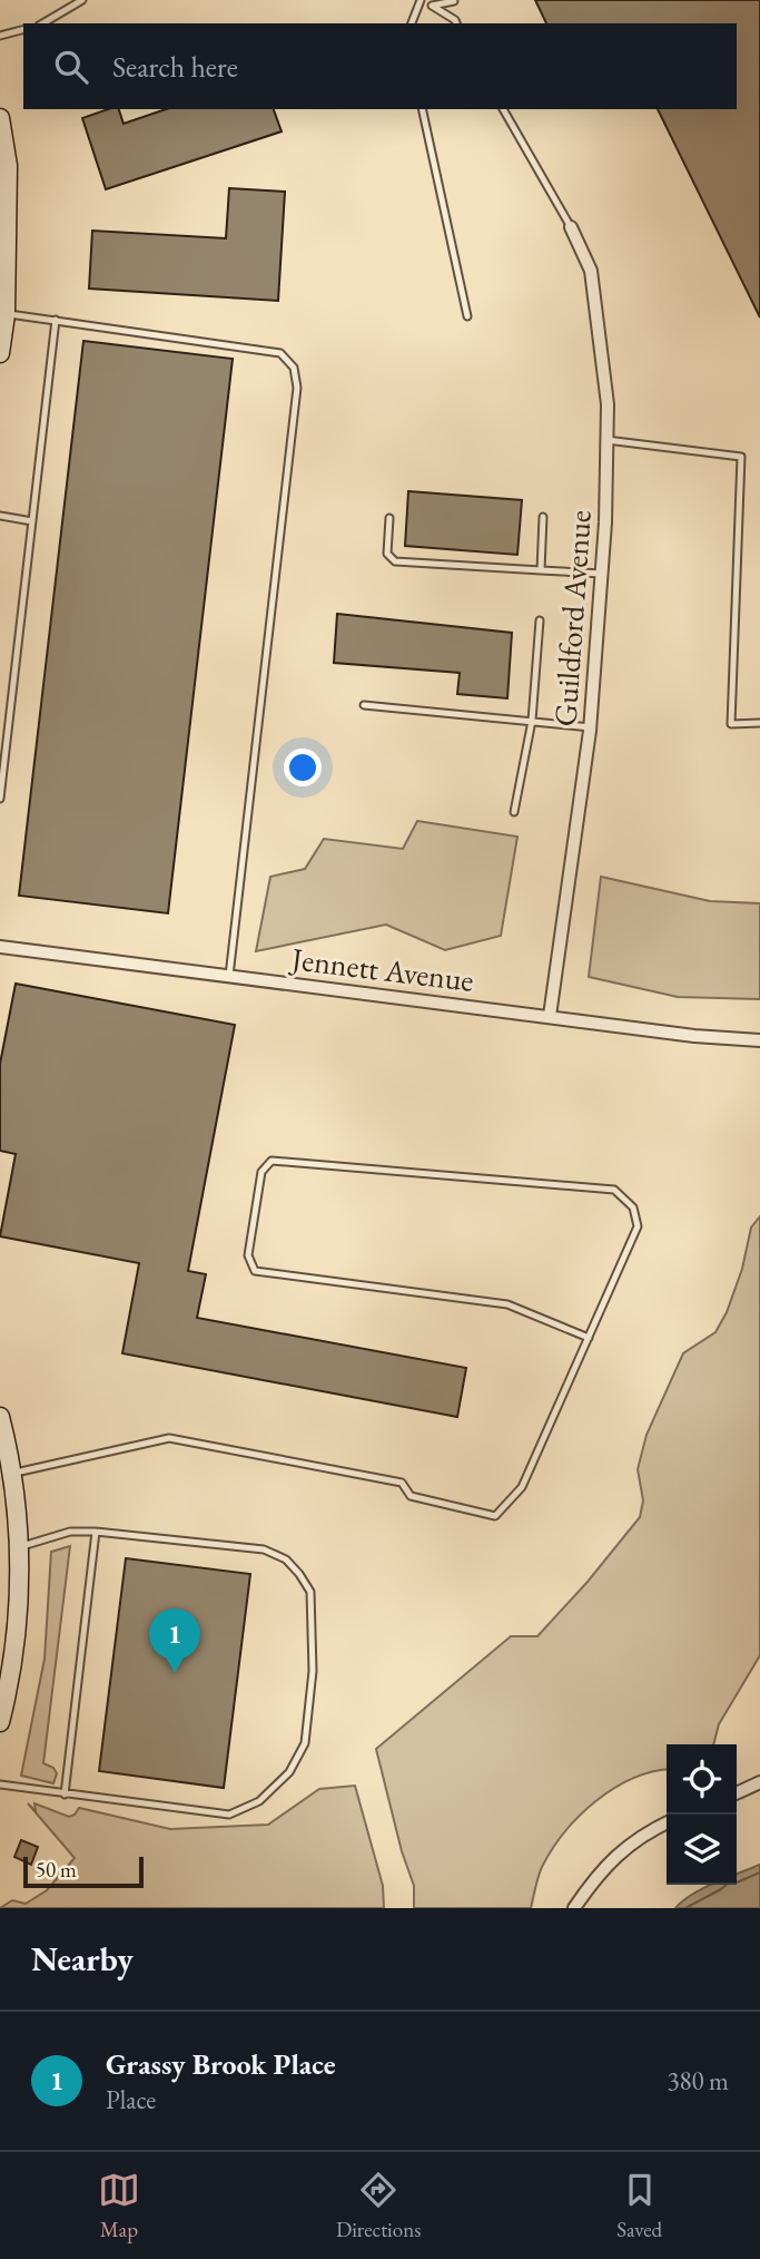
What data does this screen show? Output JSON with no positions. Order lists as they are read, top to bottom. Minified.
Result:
{"streets":{"street":["Guildford Avenue","Jennett Avenue"]},"crossings":[["Guildford Avenue","Jennett Avenue"]],"scale_bar":"50 m","page":{"search":"Search here","pins":"1","scale":"50 m","heading":"Nearby","list":[{"mark":"1","name":"Grassy Brook Place","note":"Place","value":"380 m"}],"nav":["Map","Directions","Saved"]}}
